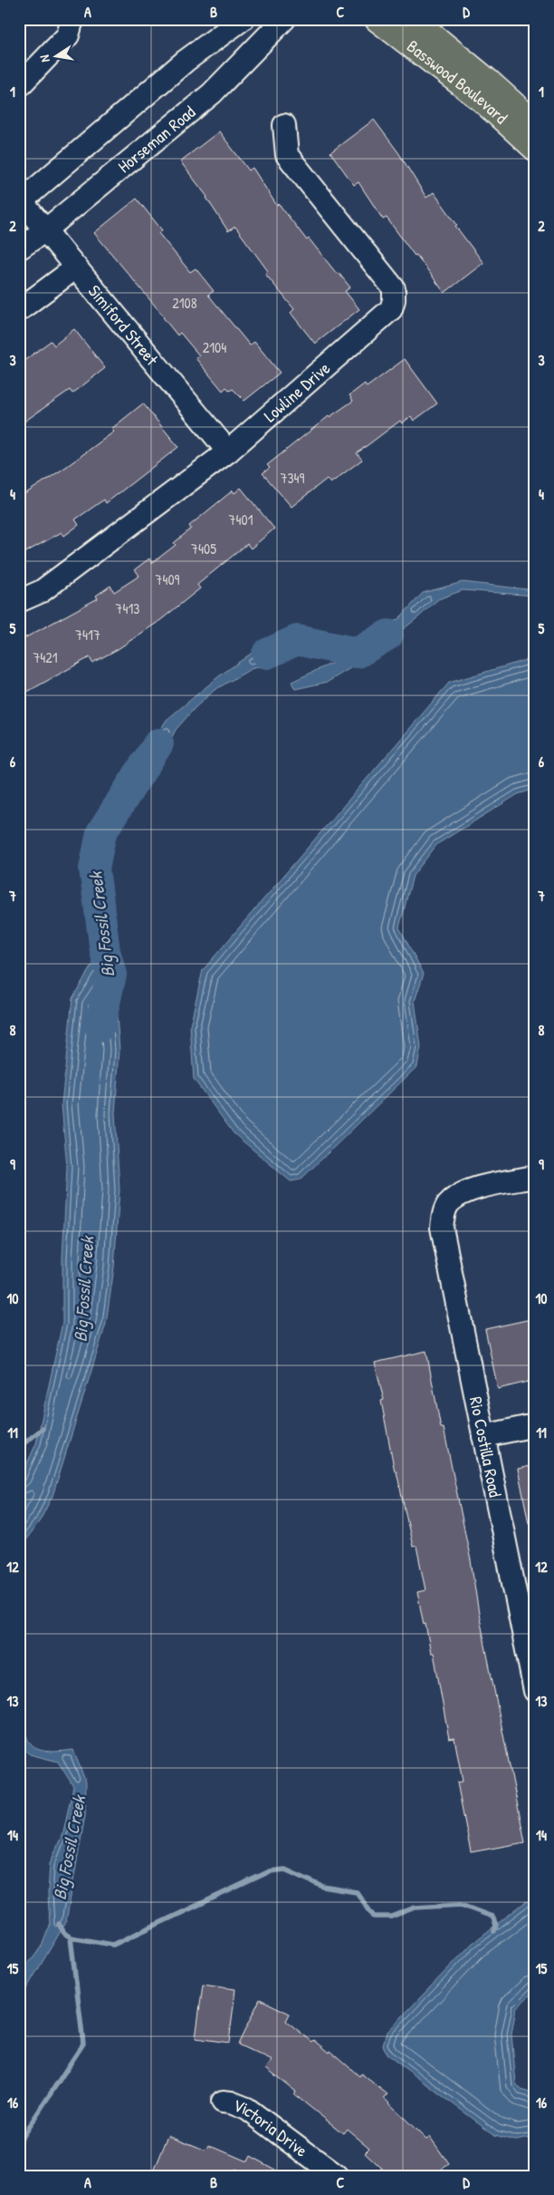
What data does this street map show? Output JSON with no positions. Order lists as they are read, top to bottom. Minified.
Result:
{"streets":{"main road":["Basswood Boulevard"],"street":["Horseman Road","Simiford Street","Lowline Drive","Rio Costilla Road","Victoria Drive"]},"crossings":[["Horseman Road","Simiford Street"],["Simiford Street","Lowline Drive"]],"water":["Big Fossil Creek"],"house_numbers":["2108","2104","7349","7401","7405","7409","7413","7417","7421"],"north":"left","grid":{"columns":["A","B","C","D"],"rows":["1","2","3","4","5","6","7","8","9","10","11","12","13","14","15","16"]}}
